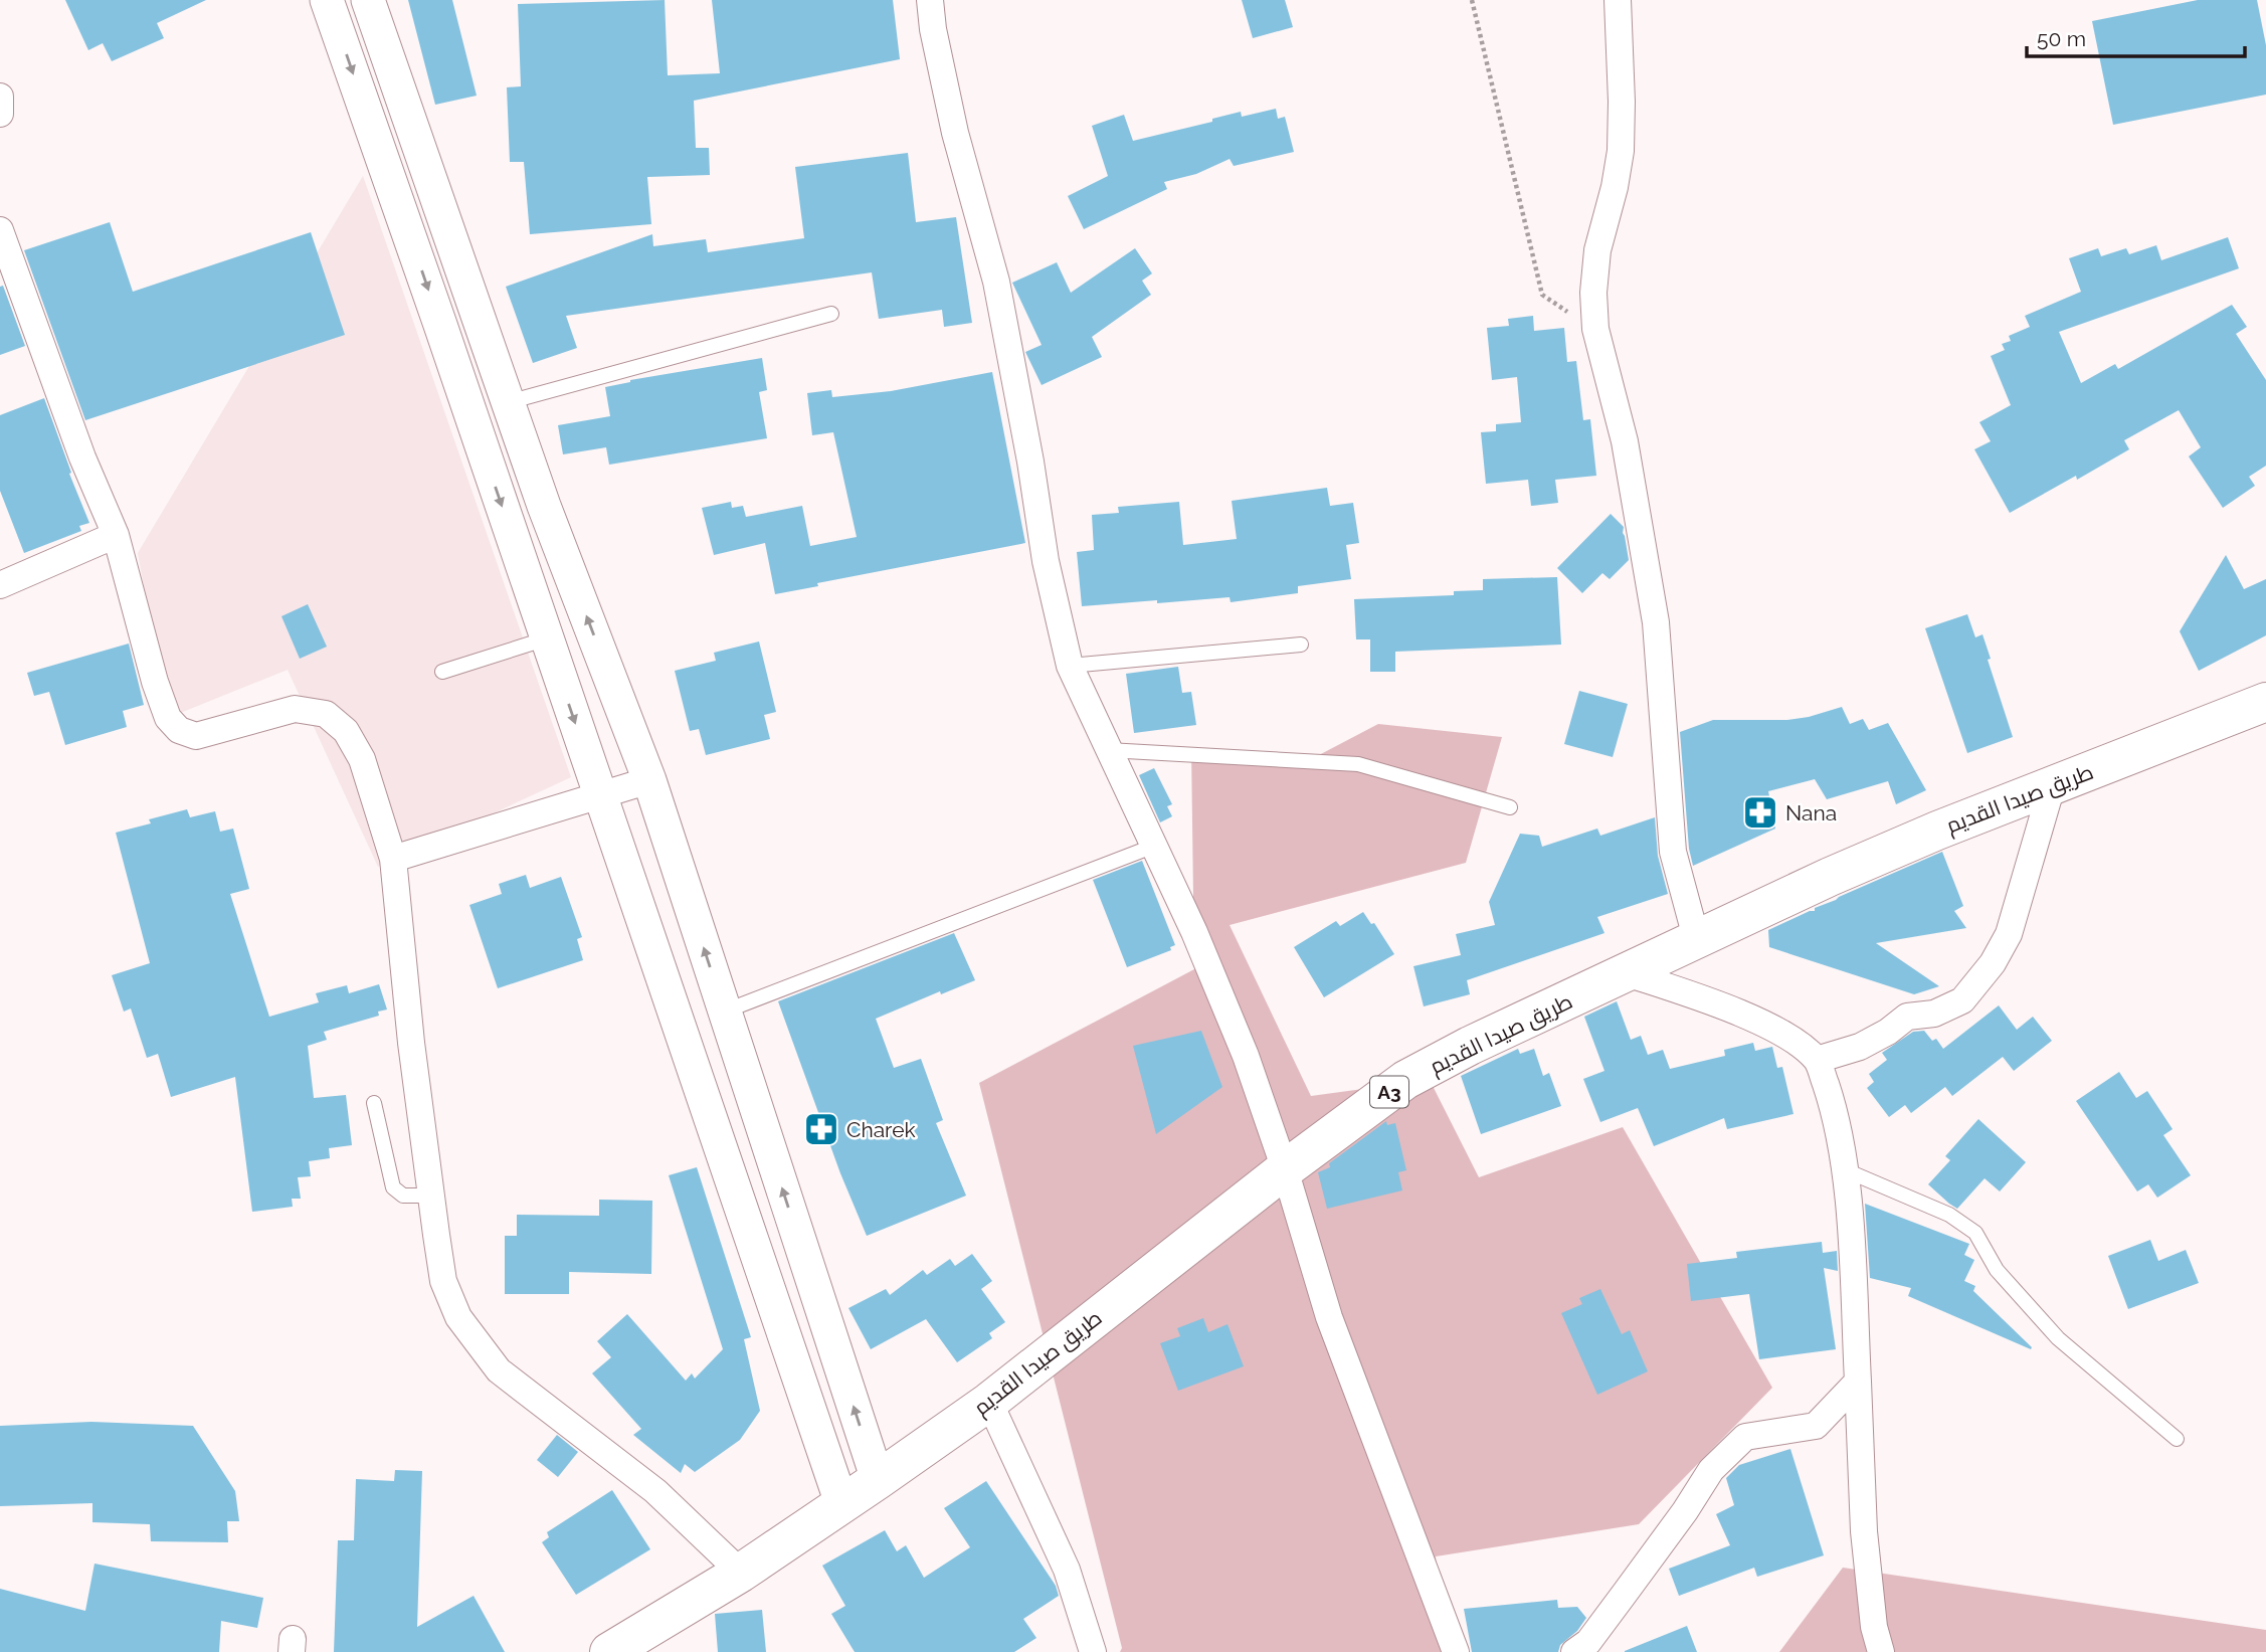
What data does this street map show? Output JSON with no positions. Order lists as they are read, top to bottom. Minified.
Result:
{"streets":{"highway":["طريق صيدا القديم","A3"]},"places":{"pharmacy":["Nana","Charek"]},"scale_bar":"50 m"}
